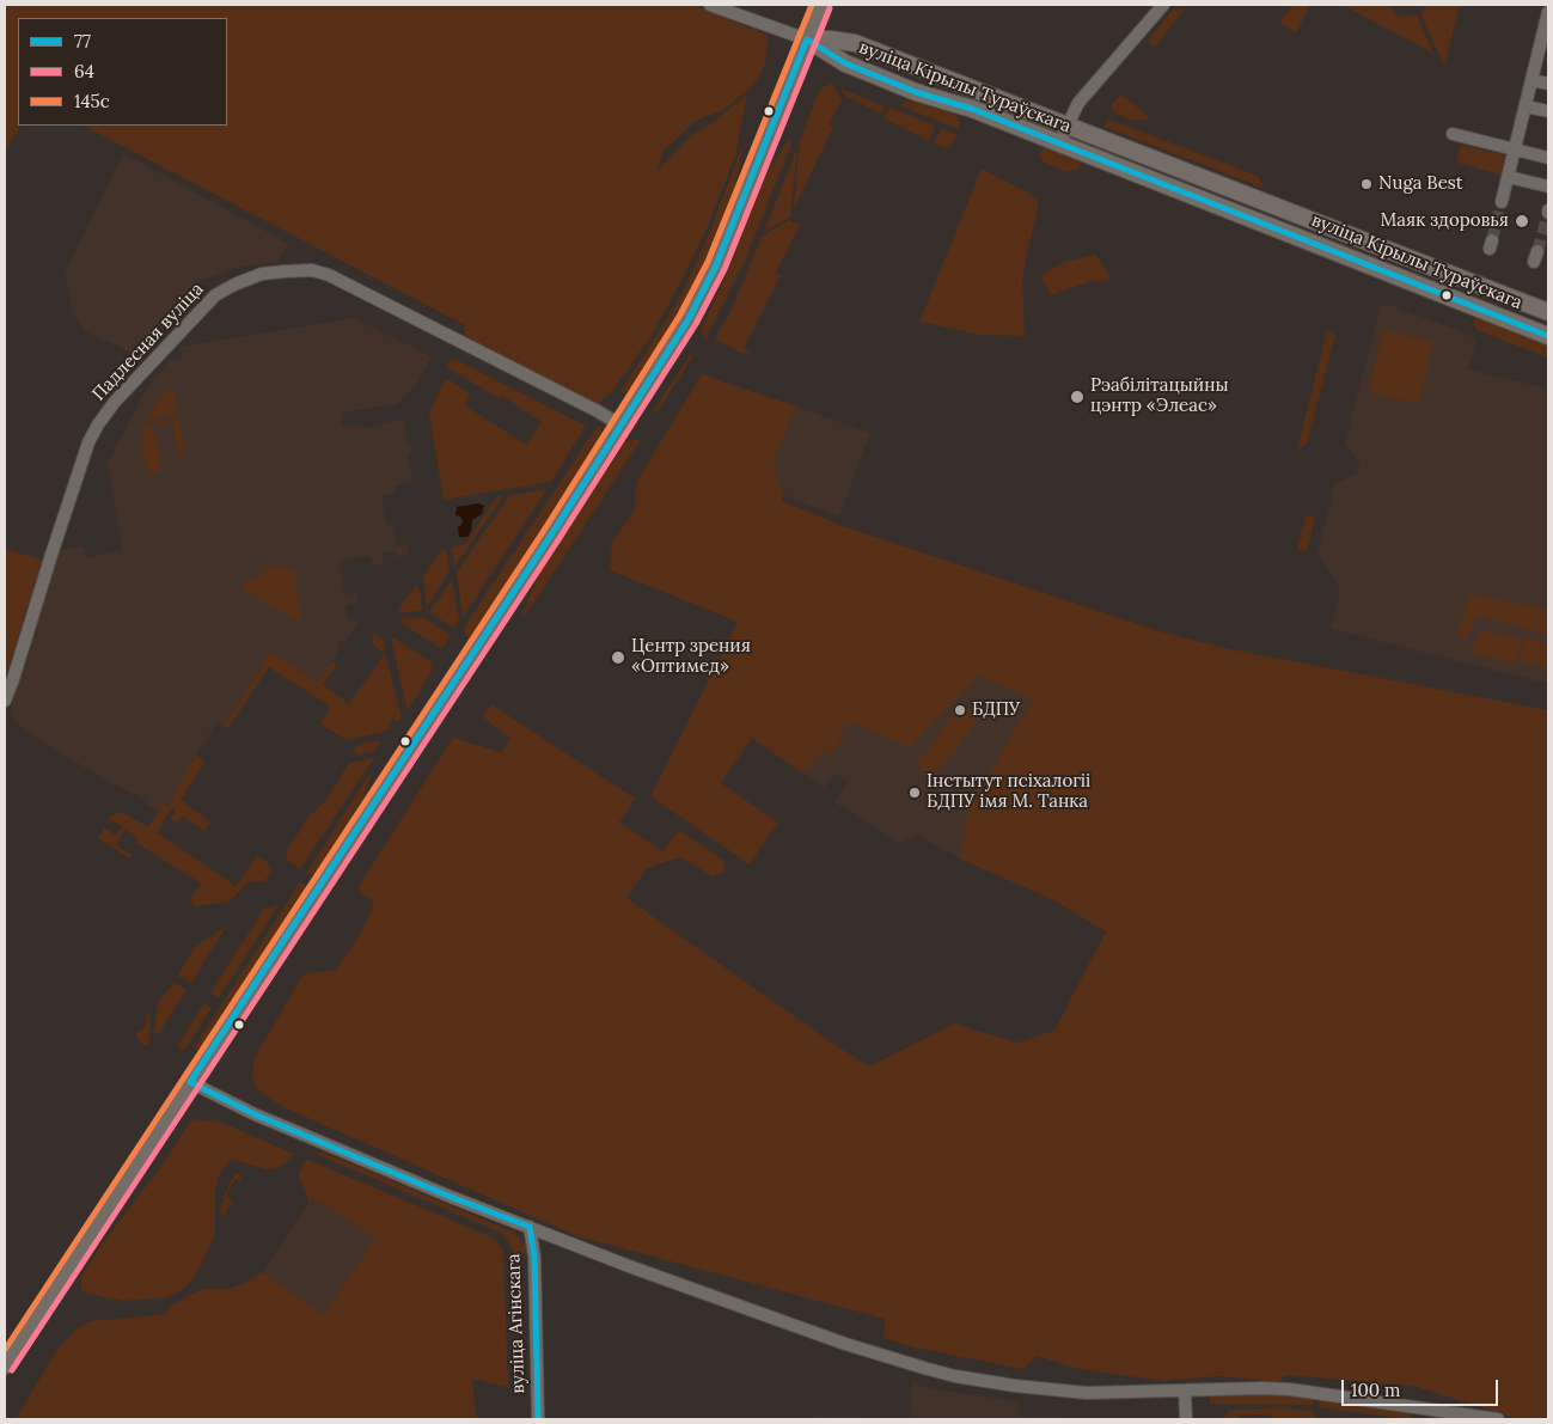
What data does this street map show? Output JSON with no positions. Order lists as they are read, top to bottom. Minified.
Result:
{"streets":{"main road":["вуліца Кірылы Тураўскага"],"street":["Падлесная вуліца","вуліца Агінскага"]},"places":["Nuga Best","Маяк здоровья","Рэабілітацыйны цэнтр «Элеас»","Центр зрения «Оптимед»","БДПУ","Інстытут псіхалогіі БДПУ імя М. Танка"],"lines":["transit line 145с","transit line 64","transit line 77"],"legend":["77","64","145с"],"scale_bar":"100 m"}
